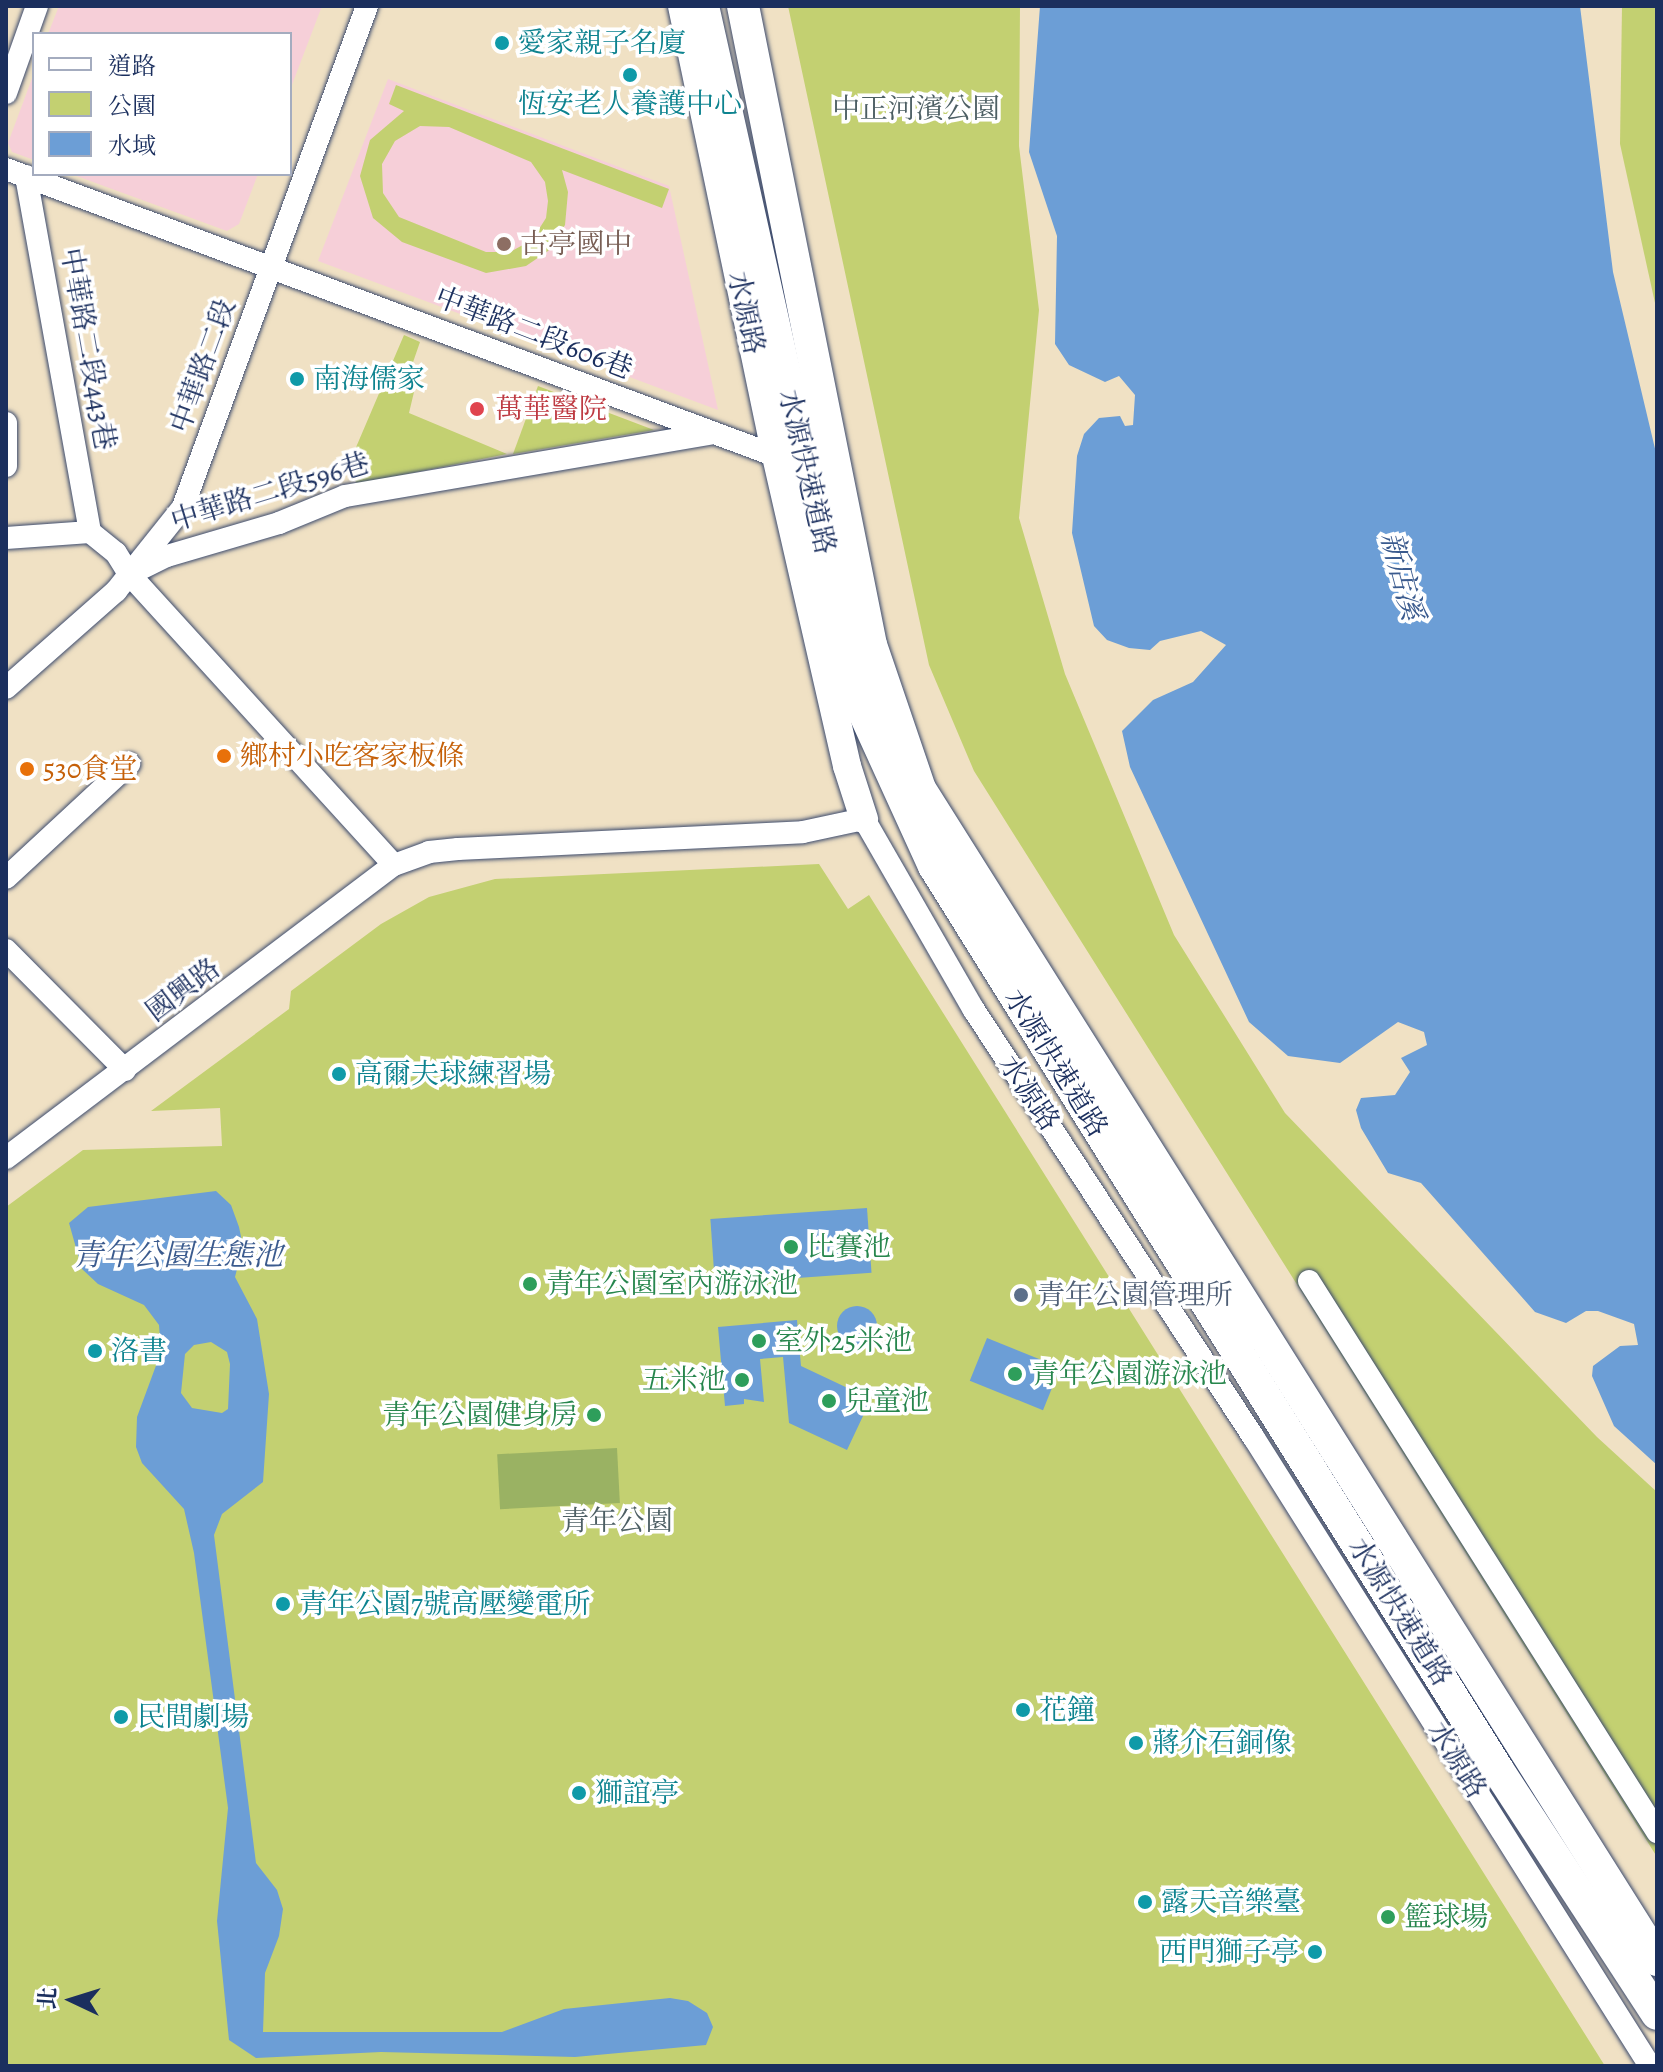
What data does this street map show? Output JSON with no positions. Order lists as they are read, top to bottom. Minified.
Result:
{"streets":{"highway":["水源快速道路"],"main road":["水源路"],"street":["中華路二段606巷","中華路二段443巷","中華路二段","中華路二段596巷","國興路"]},"crossings":[["水源路","中華路二段606巷"],["水源路","國興路"],["中華路二段606巷","中華路二段443巷"],["中華路二段606巷","中華路二段"],["中華路二段606巷","中華路二段596巷"],["中華路二段","中華路二段596巷"]],"water":["新店溪","青年公園生態池"],"parks":["中正河濱公園","青年公園"],"places":["愛家親子名廈","恆安老人養護中心","古亭國中","南海儒家","萬華醫院","鄉村小吃客家板條","530食堂","高爾夫球練習場","比賽池","青年公園室內游泳池","青年公園管理所","室外25米池","洛書","青年公園游泳池","五米池","兒童池","青年公園健身房","青年公園7號高壓變電所","花鐘","民間劇場","蔣介石銅像","獅誼亭","露天音樂臺","籃球場","西門獅子亭"],"legend":["道路","公園","水域"],"north":"left"}
